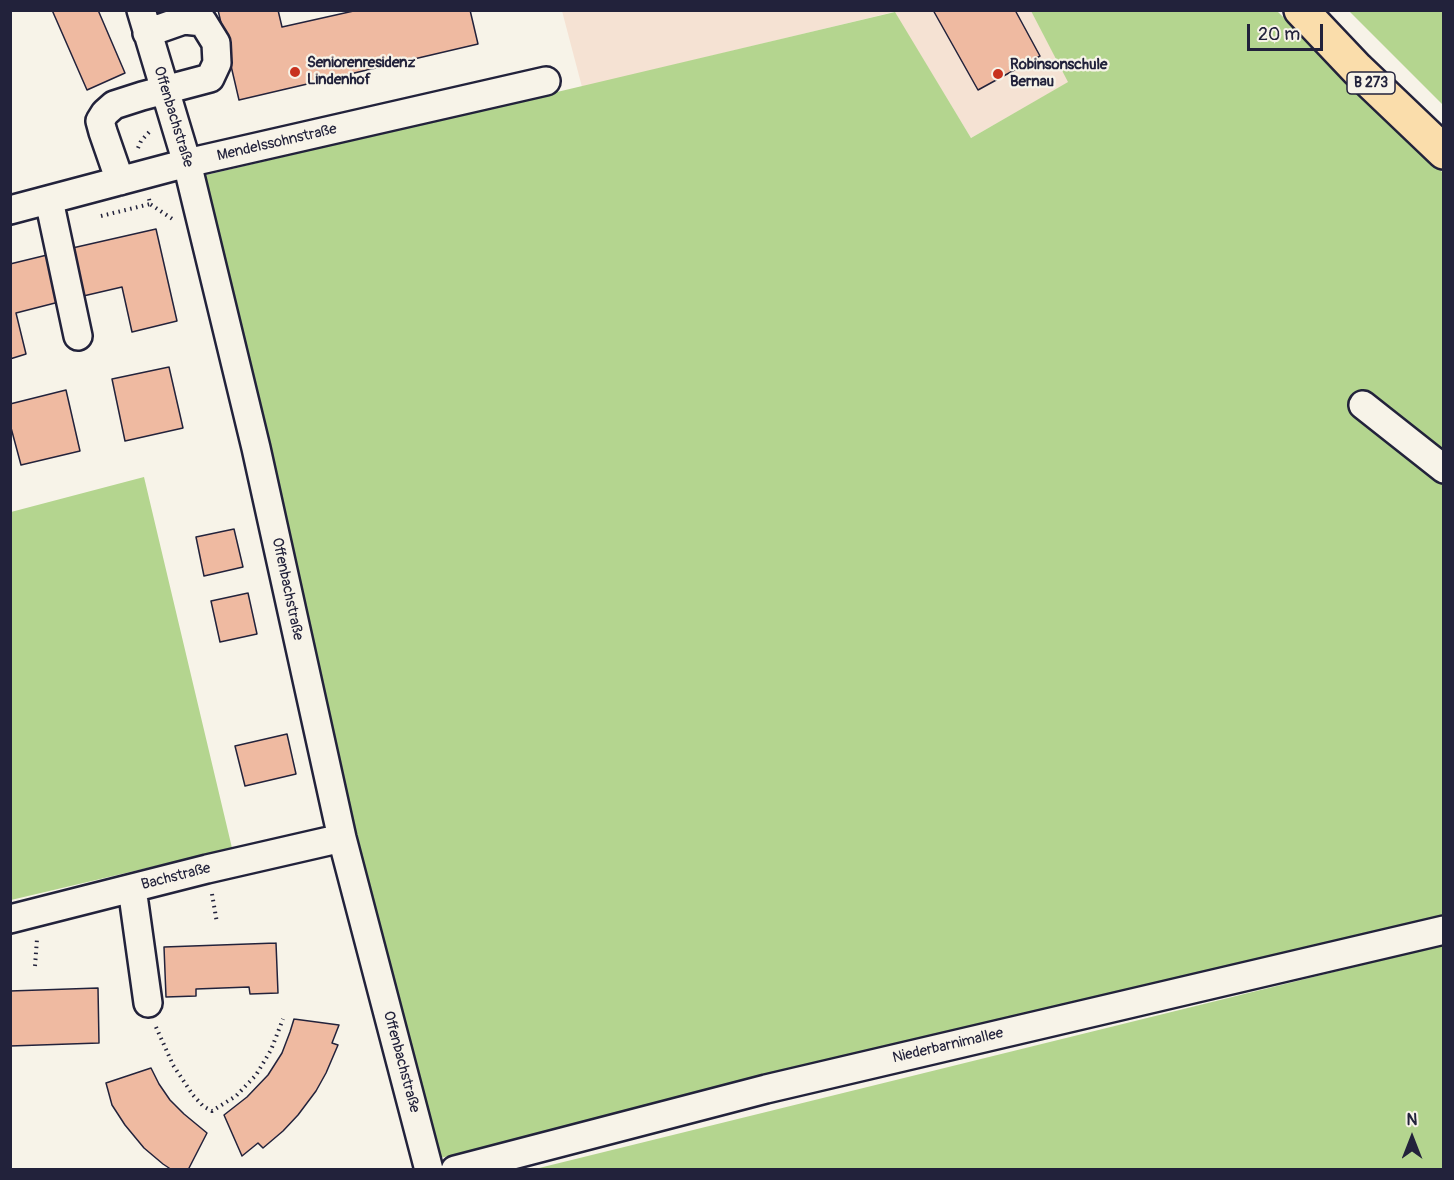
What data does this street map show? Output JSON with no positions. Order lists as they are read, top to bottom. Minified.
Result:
{"streets":{"main road":["B 273"],"street":["Offenbachstraße","Mendelssohnstraße","Bachstraße","Niederbarnimallee"]},"crossings":[["Offenbachstraße","Mendelssohnstraße"],["Offenbachstraße","Bachstraße"]],"places":["Seniorenresidenz Lindenhof","Robinsonschule Bernau"],"scale_bar":"20 m","north":"top"}
